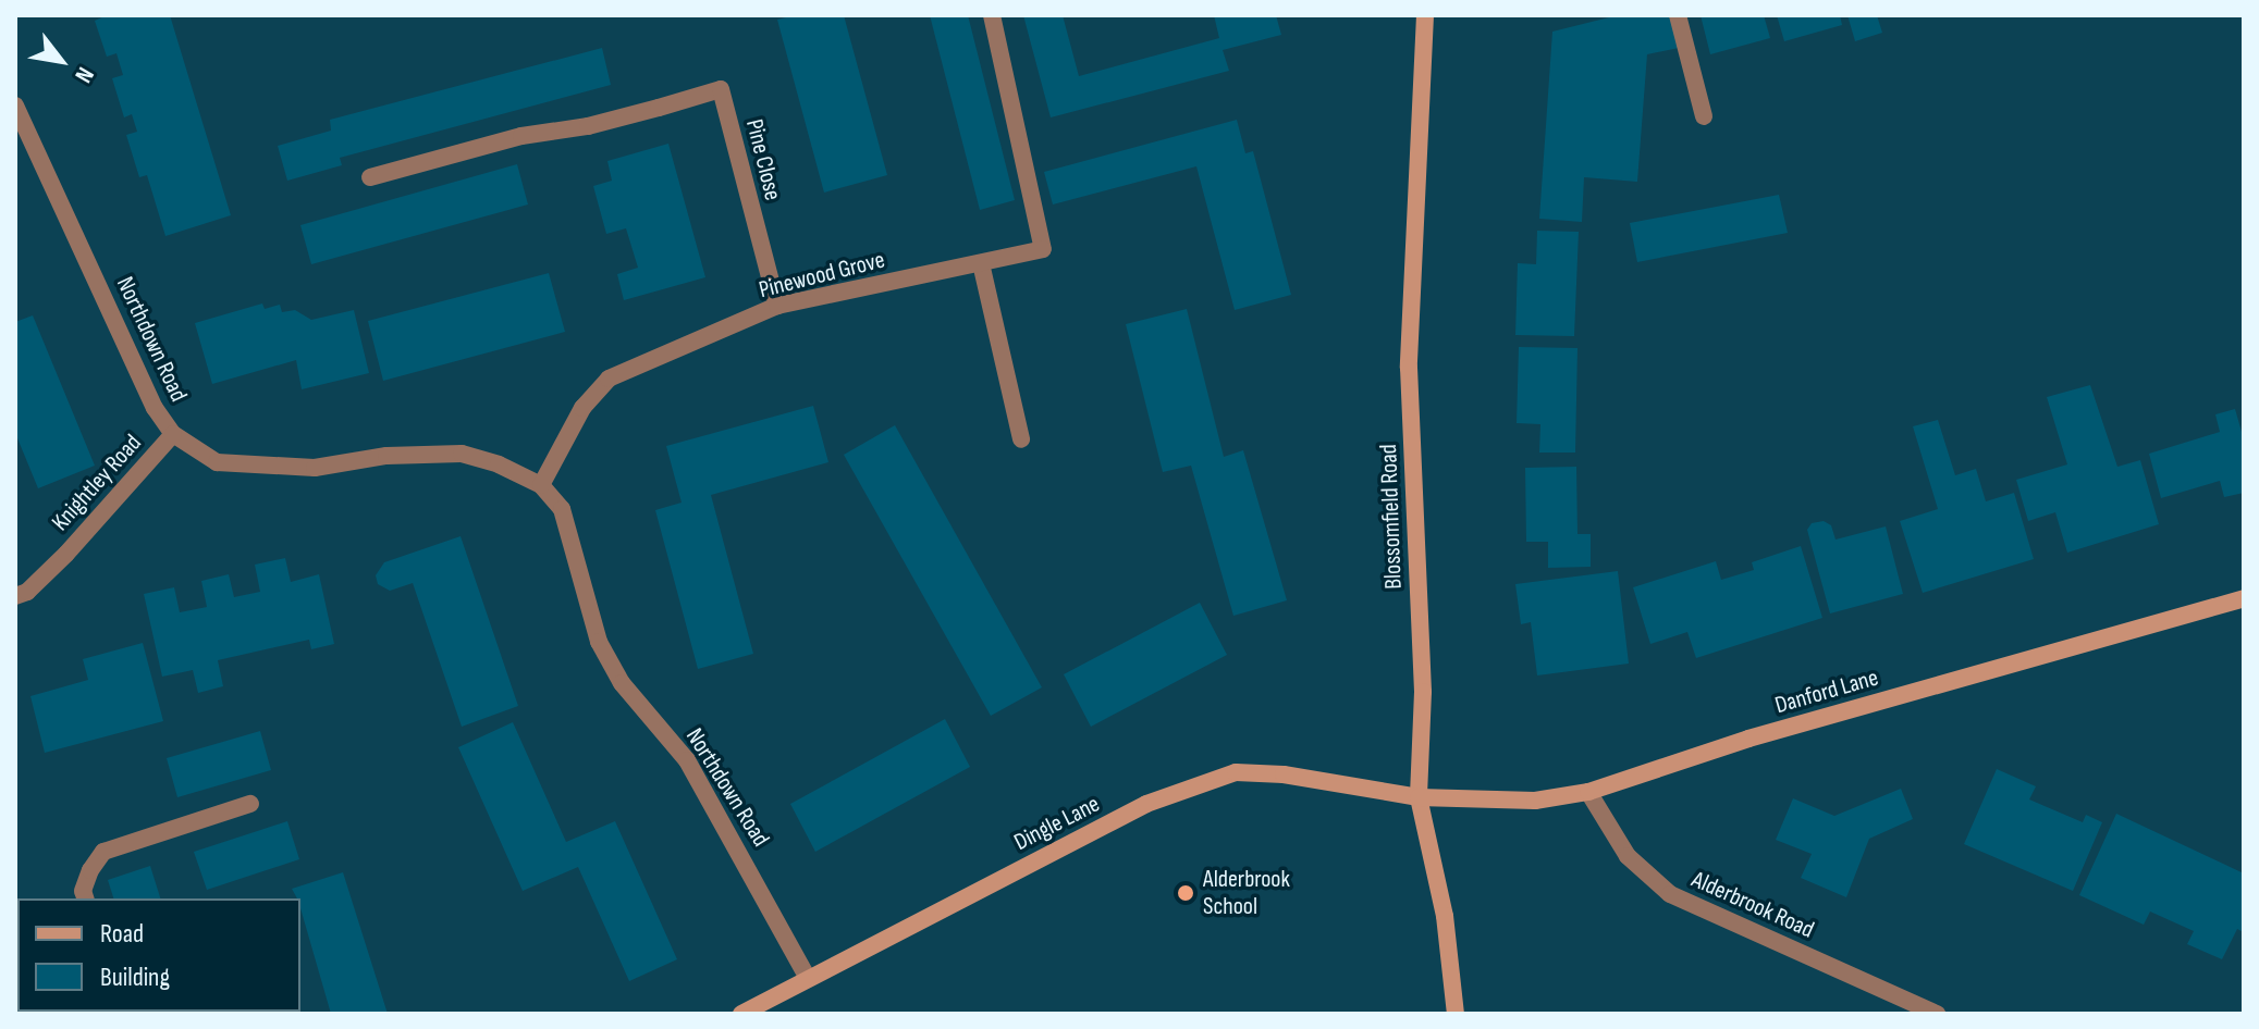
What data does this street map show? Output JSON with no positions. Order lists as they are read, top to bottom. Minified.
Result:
{"streets":{"street":["Pine Close","Pinewood Grove","Northdown Road","Knightley Road","Blossomfield Road","Danford Lane","Dingle Lane","Alderbrook Road"]},"crossings":[["Pine Close","Pinewood Grove"],["Pinewood Grove","Northdown Road"],["Northdown Road","Knightley Road"],["Northdown Road","Dingle Lane"],["Blossomfield Road","Danford Lane"],["Blossomfield Road","Dingle Lane"],["Danford Lane","Dingle Lane"],["Danford Lane","Alderbrook Road"]],"places":["Alderbrook School"],"legend":["Road","Building"],"north":"bottom right"}
